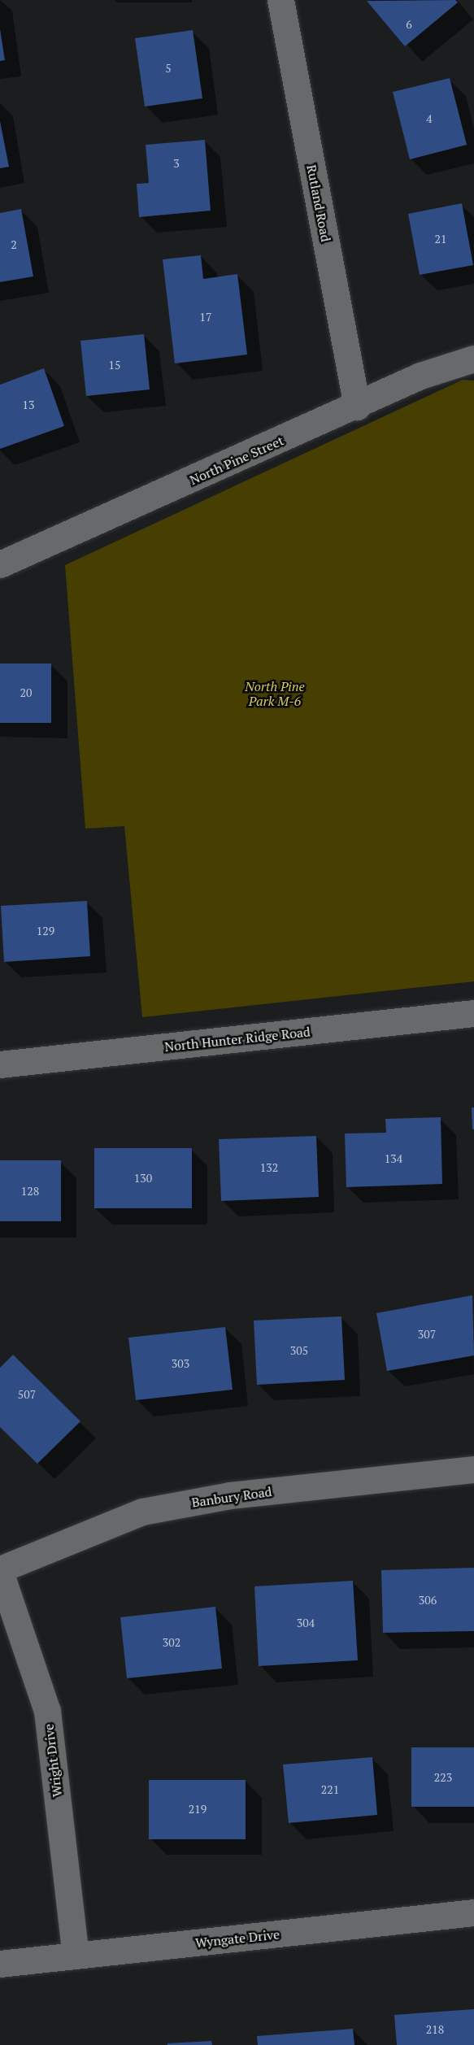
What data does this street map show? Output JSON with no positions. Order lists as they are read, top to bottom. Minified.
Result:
{"streets":{"street":["Rutland Road","North Pine Street","North Hunter Ridge Road","Banbury Road","Wright Drive","Wyngate Drive"]},"crossings":[["Rutland Road","North Pine Street"],["Banbury Road","Wright Drive"],["Wright Drive","Wyngate Drive"]],"parks":["North Pine Park M-6"],"house_numbers":["6","5","4","3","21","2","17","15","13","20","129","134","132","130","128","307","305","303","507","306","304","302","223","221","219","218"]}
